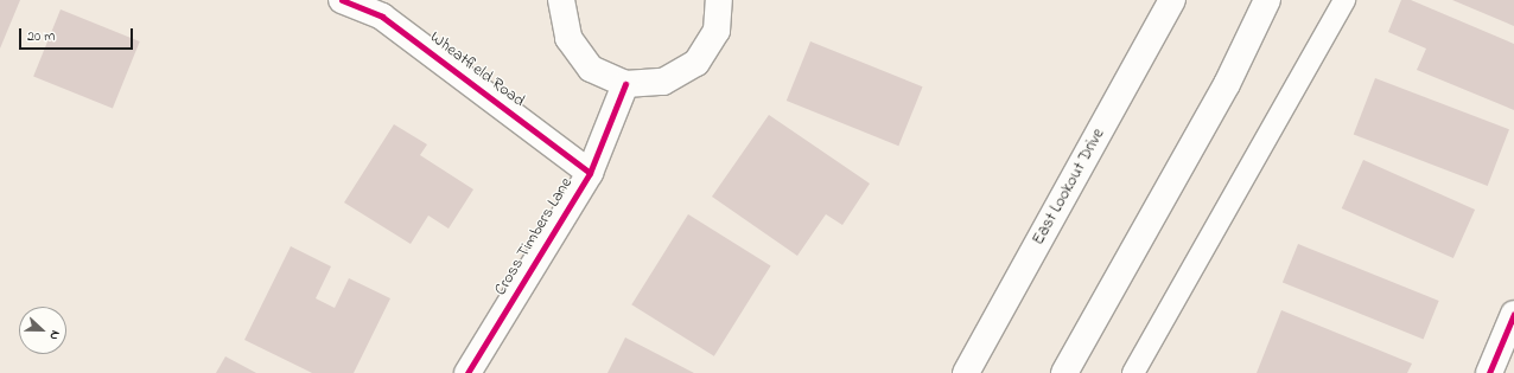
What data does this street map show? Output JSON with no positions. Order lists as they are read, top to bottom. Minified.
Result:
{"streets":{"street":["Wheatfield Road","East Lookout Drive","Cross Timbers Lane"]},"crossings":[["Wheatfield Road","Cross Timbers Lane"]],"scale_bar":"20 m","north":"right"}
